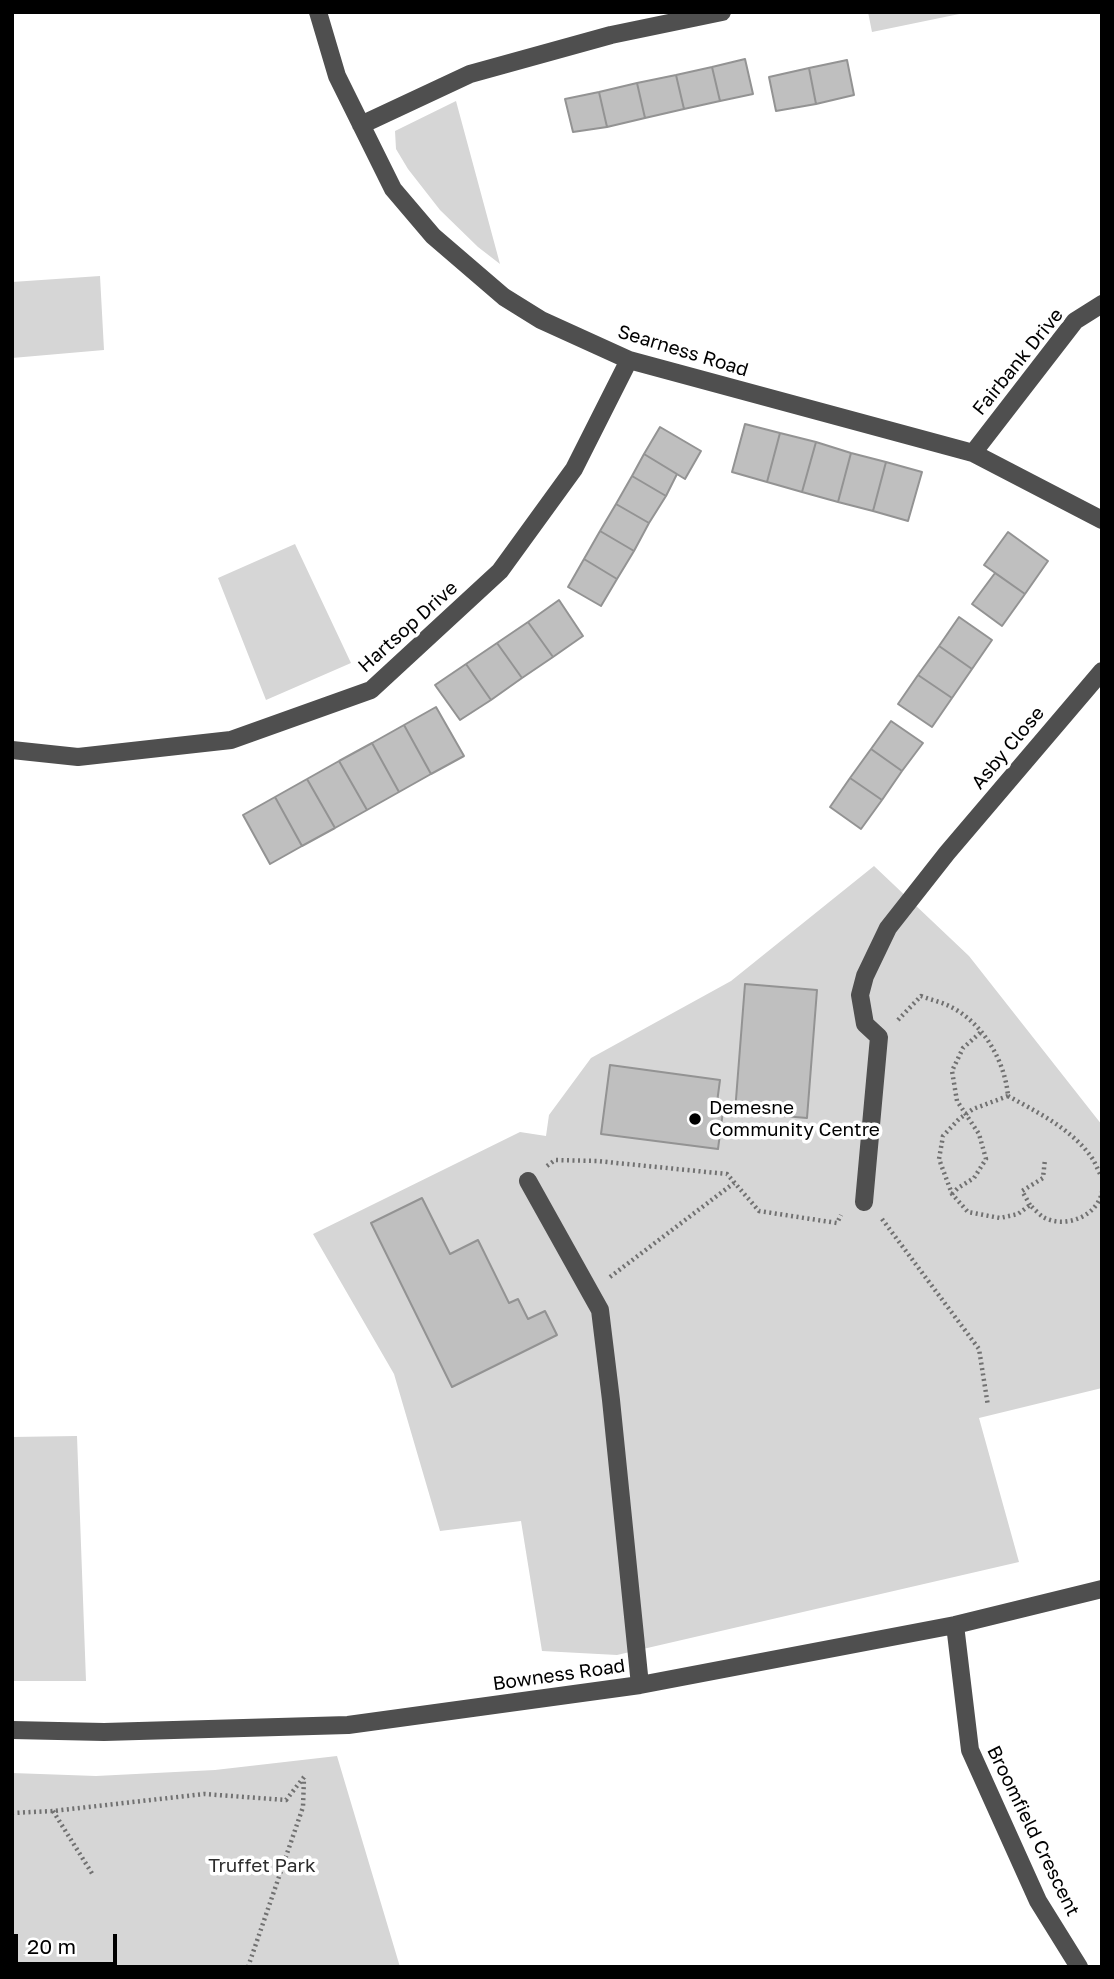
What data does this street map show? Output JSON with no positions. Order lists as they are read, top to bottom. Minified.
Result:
{"streets":{"street":["Searness Road","Fairbank Drive","Hartsop Drive","Asby Close","Bowness Road","Broomfield Crescent"]},"crossings":[["Searness Road","Fairbank Drive"],["Searness Road","Hartsop Drive"],["Bowness Road","Broomfield Crescent"]],"parks":["Truffet Park"],"places":["Demesne Community Centre"],"scale_bar":"20 m"}
